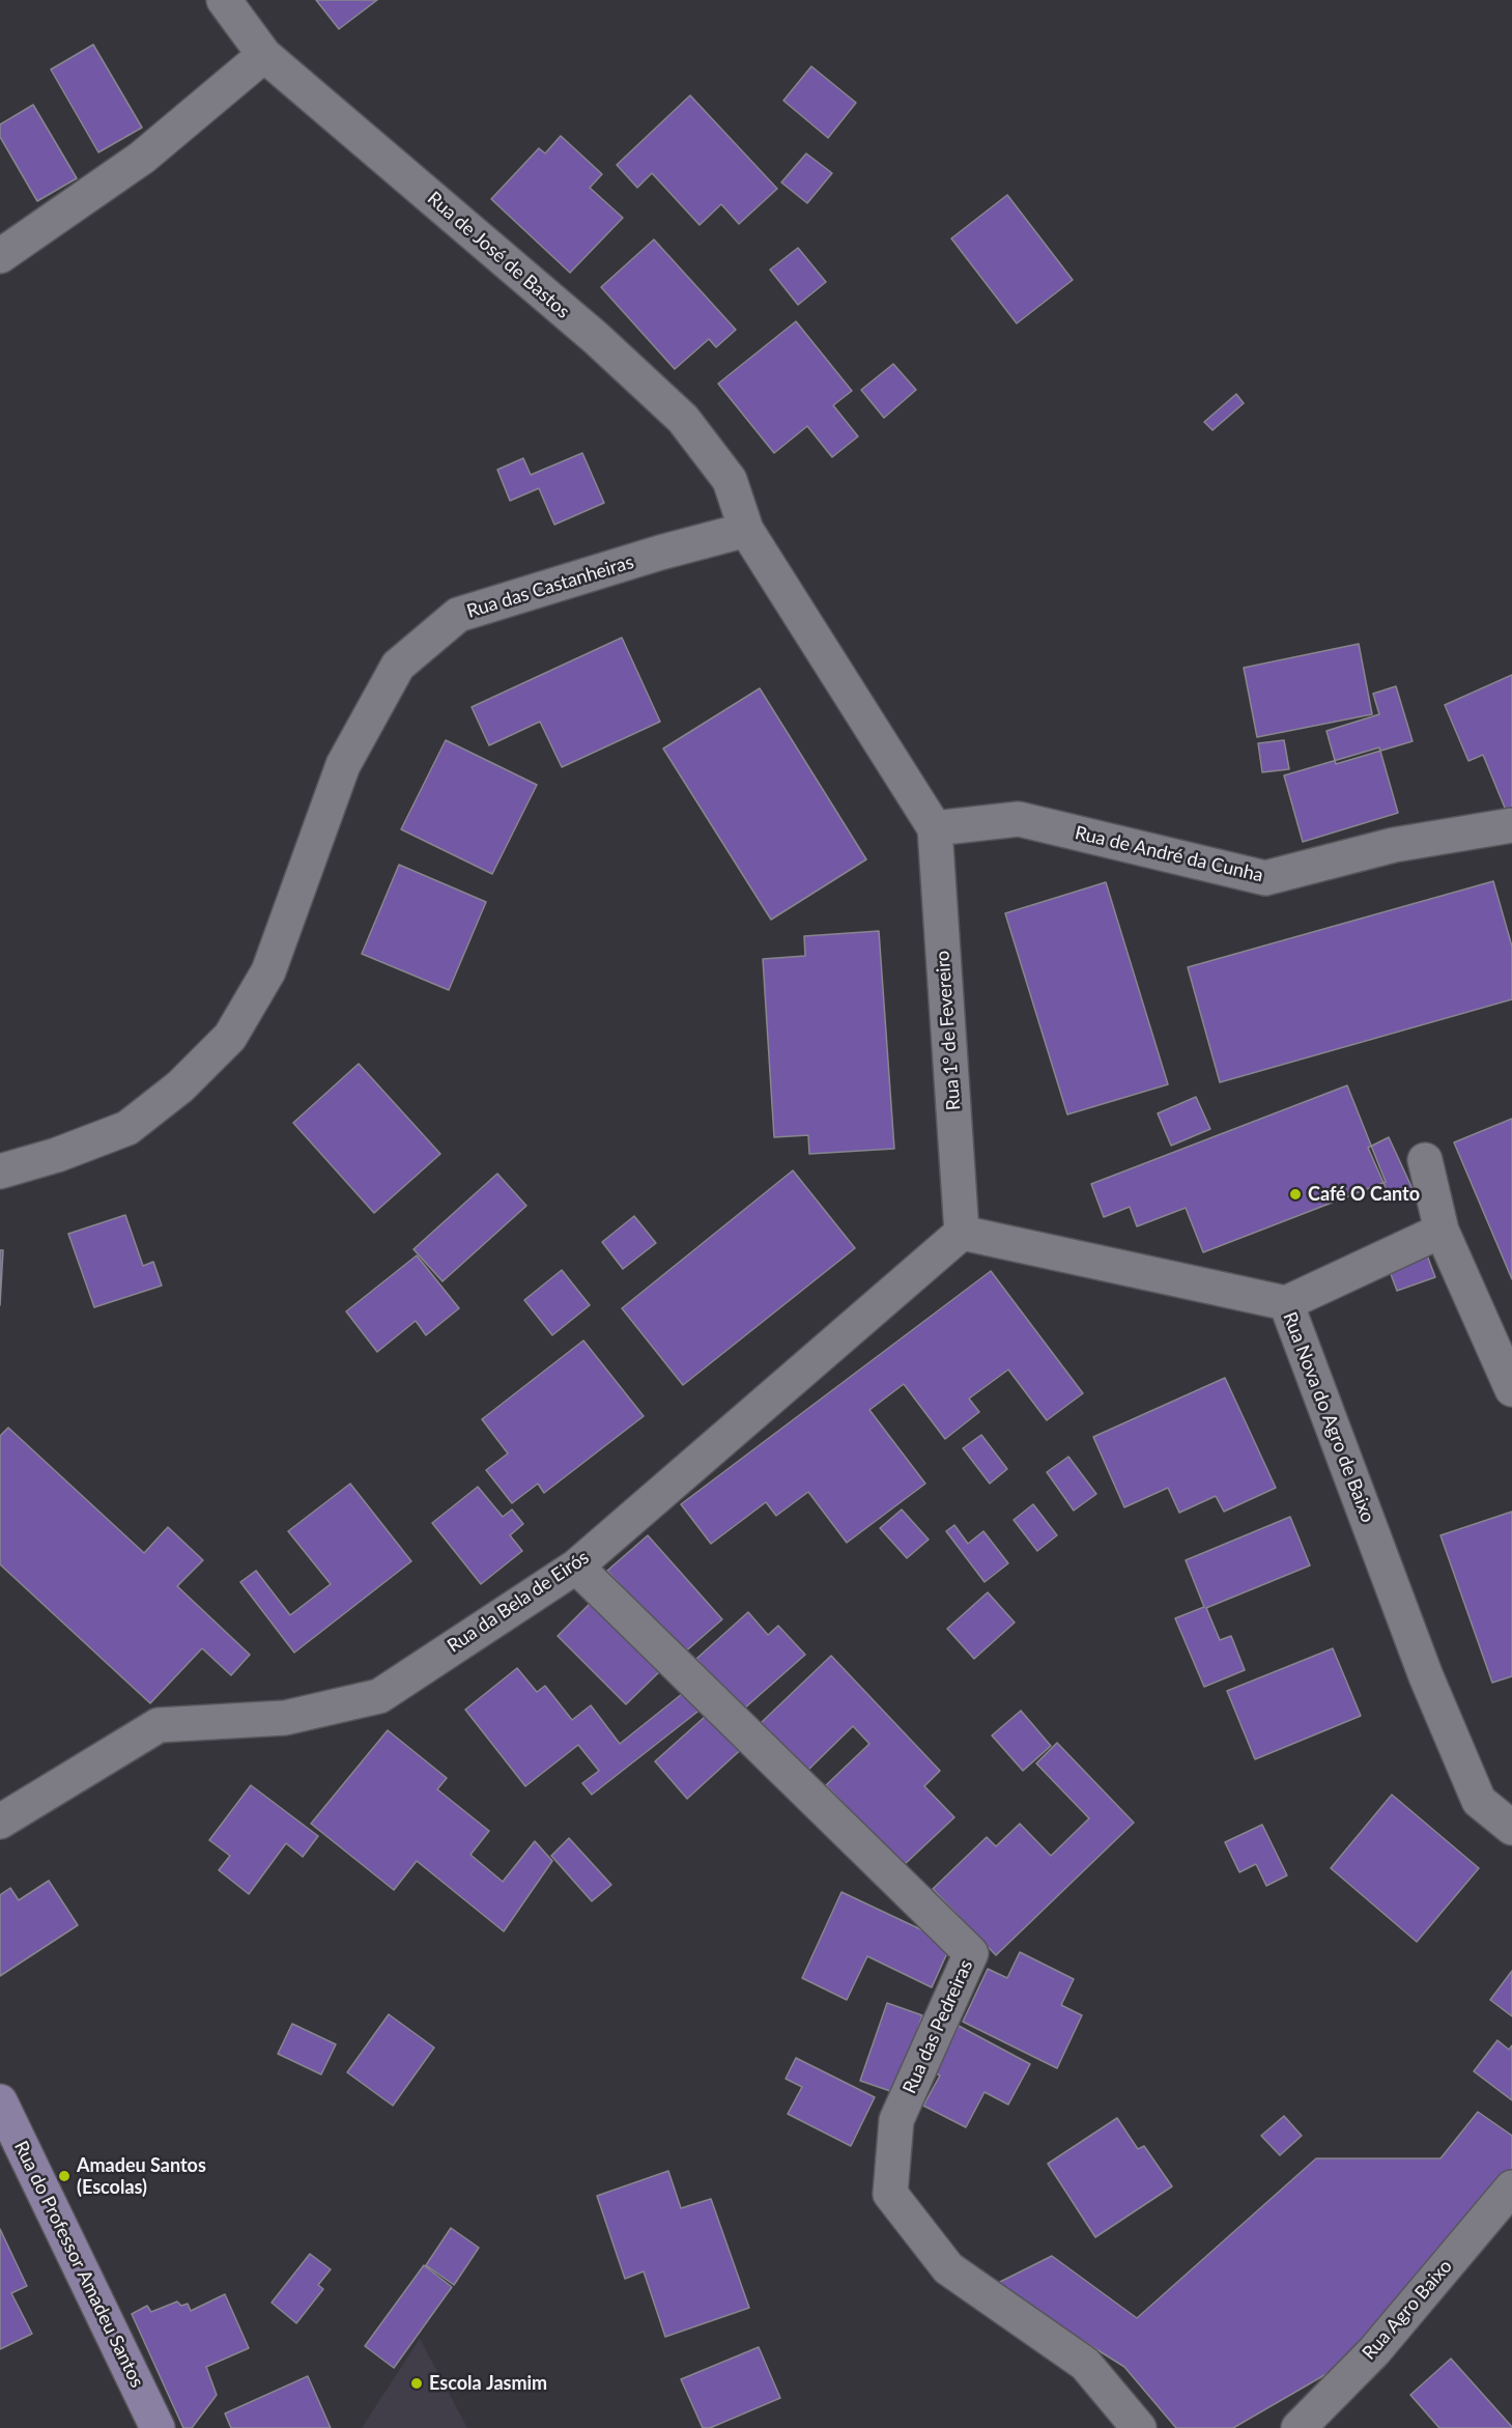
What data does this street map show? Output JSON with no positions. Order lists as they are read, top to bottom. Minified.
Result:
{"streets":{"main road":["Rua do Professor Amadeu Santos"],"street":["Rua de José de Bastos","Rua das Castanheiras","Rua de André da Cunha","Rua 1º de Fevereiro","Rua Nova do Agro de Baixo","Rua da Bela de Eirós","Rua das Pedreiras","Rua Agro Baixo"]},"crossings":[["Rua de José de Bastos","Rua das Castanheiras"],["Rua de André da Cunha","Rua 1º de Fevereiro"],["Rua 1º de Fevereiro","Rua Nova do Agro de Baixo"],["Rua 1º de Fevereiro","Rua da Bela de Eirós"],["Rua Nova do Agro de Baixo","Rua da Bela de Eirós"],["Rua da Bela de Eirós","Rua das Pedreiras"]],"places":["Café O Canto","Amadeu Santos (Escolas)","Escola Jasmim"]}
